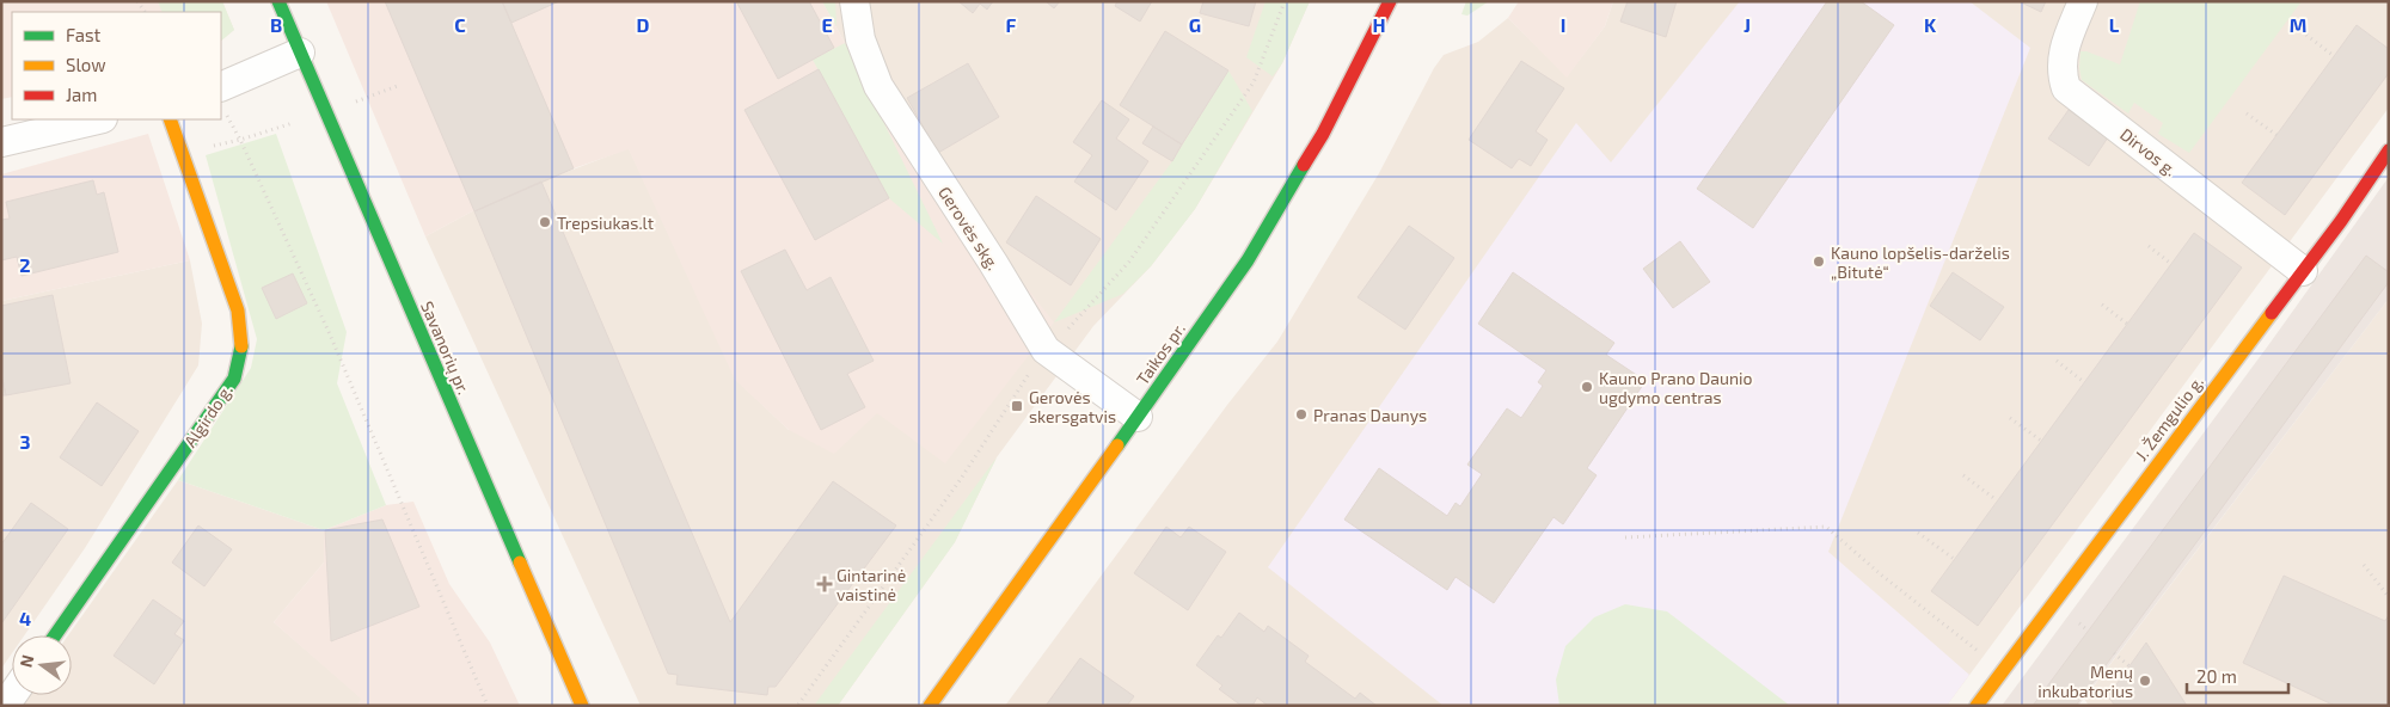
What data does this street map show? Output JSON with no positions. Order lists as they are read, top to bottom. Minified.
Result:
{"streets":{"main road":["Savanorių pr.","Taikos pr.","Algirdo g.","J. Žemgulio g."],"street":["Dirvos g.","Gerovės skg."]},"crossings":[["Dirvos g.","J. Žemgulio g."],["Gerovės skg.","Taikos pr."]],"places":{"other":["Trepsiukas.lt","Kauno lopšelis-darželis „Bitutė“","Kauno Prano Daunio ugdymo centras","Pranas Daunys","Menų inkubatorius"],"transit":["Gerovės skersgatvis"],"health":["Gintarinė vaistinė"]},"legend":["Fast","Slow","Jam"],"scale_bar":"20 m","north":"left","grid":{"columns":["B","C","D","E","F","G","H","I","J","K","L","M"],"rows":["2","3","4"]}}
